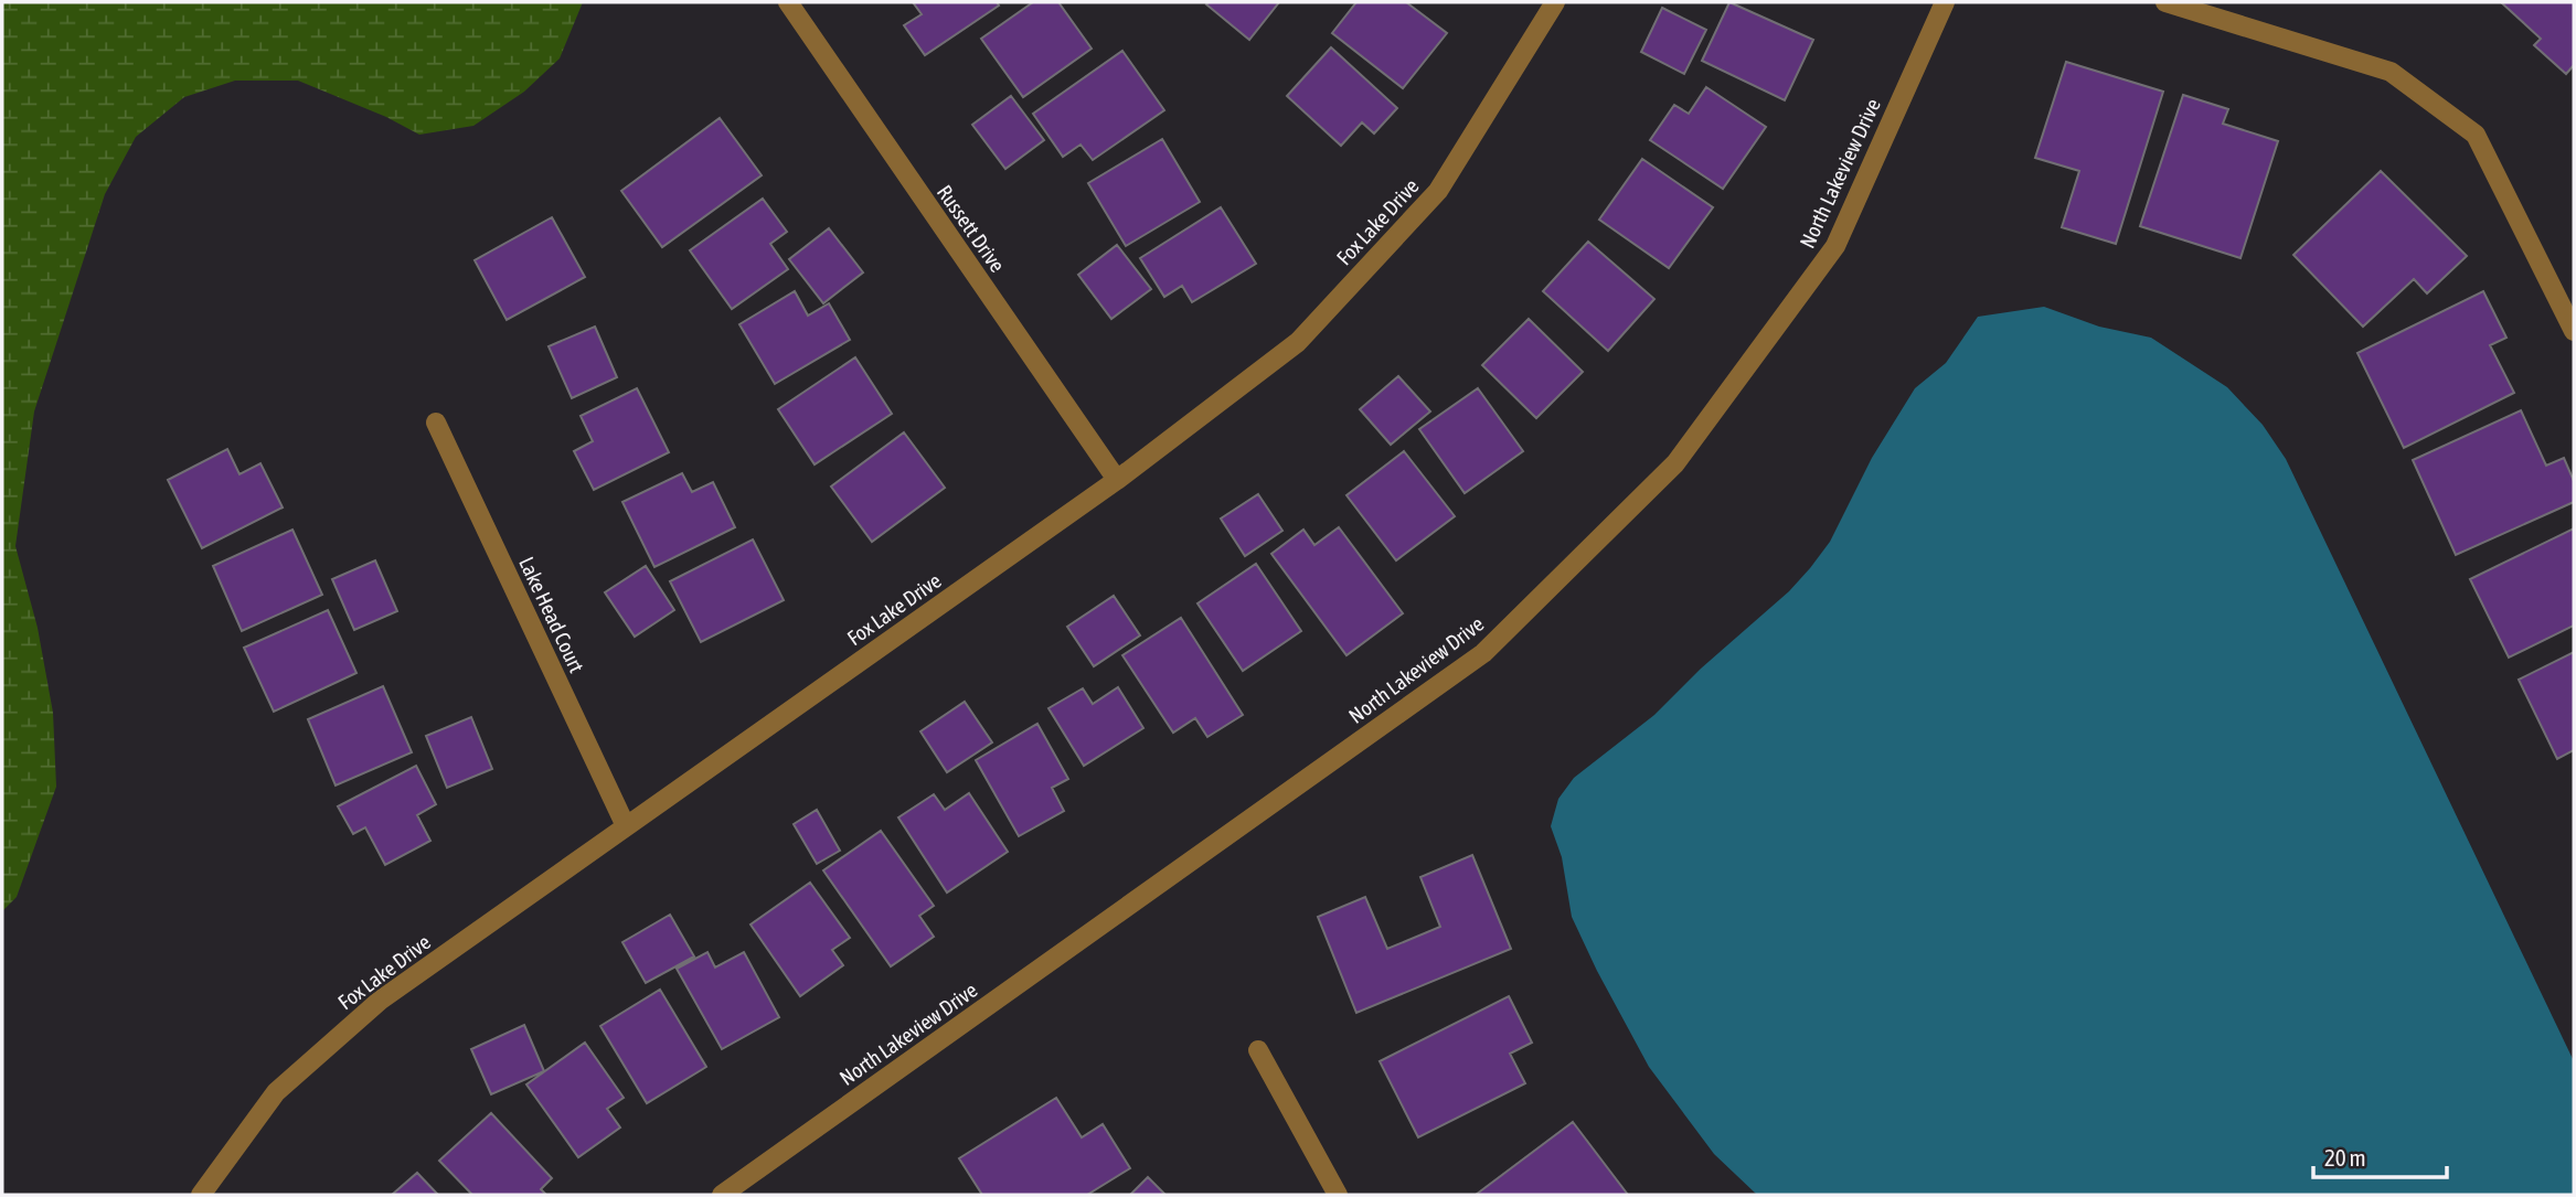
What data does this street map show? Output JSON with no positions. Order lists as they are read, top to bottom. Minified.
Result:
{"streets":{"street":["North Lakeview Drive","Fox Lake Drive","Russett Drive","Lake Head Court"]},"crossings":[["Fox Lake Drive","Russett Drive"],["Fox Lake Drive","Lake Head Court"]],"scale_bar":"20 m"}
